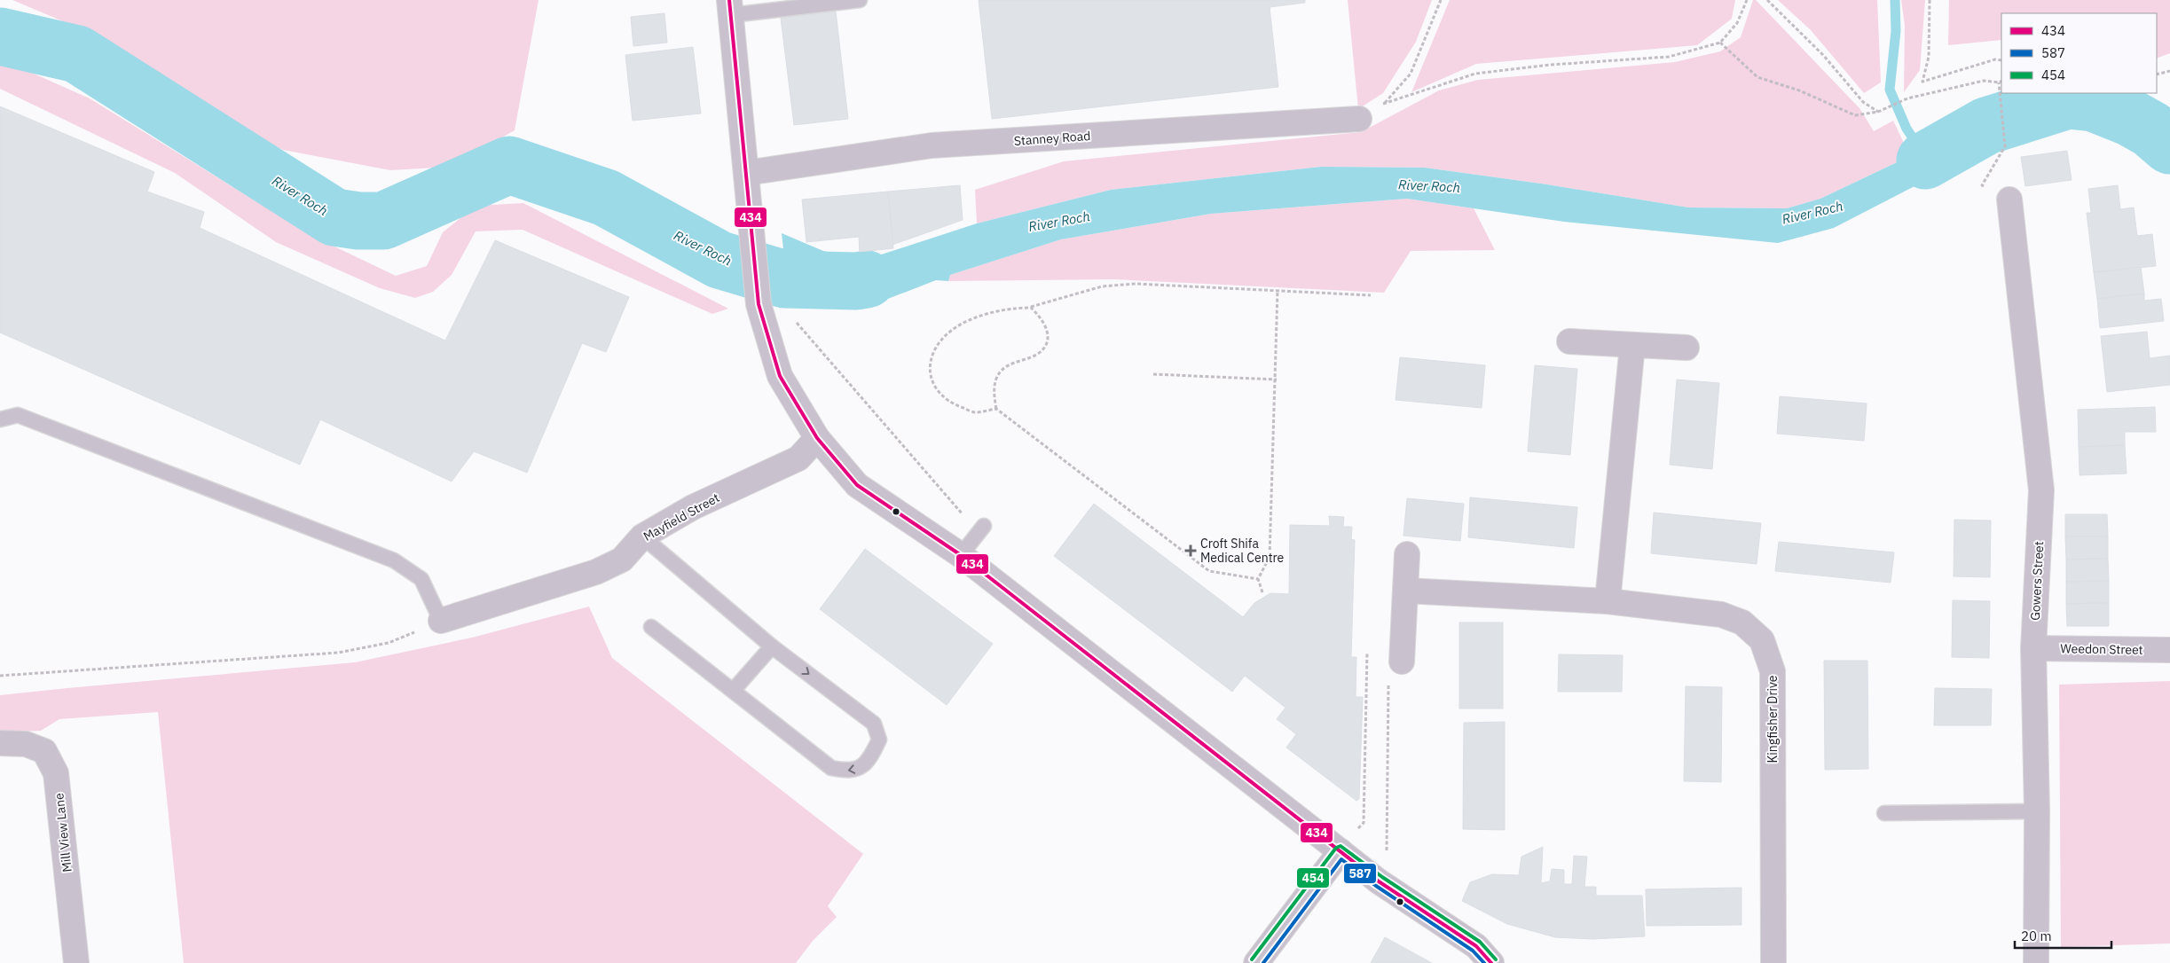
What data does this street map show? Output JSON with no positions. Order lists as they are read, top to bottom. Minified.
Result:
{"streets":{"street":["Stanney Road","Mayfield Street","Gowers Street","Weedon Street","Kingfisher Drive","Mill View Lane"]},"crossings":[["Gowers Street","Weedon Street"]],"water":["River Roch"],"places":{"health":["Croft Shifa Medical Centre"]},"lines":["transit line 434","transit line 454","transit line 587"],"legend":["434","587","454"],"scale_bar":"20 m"}
